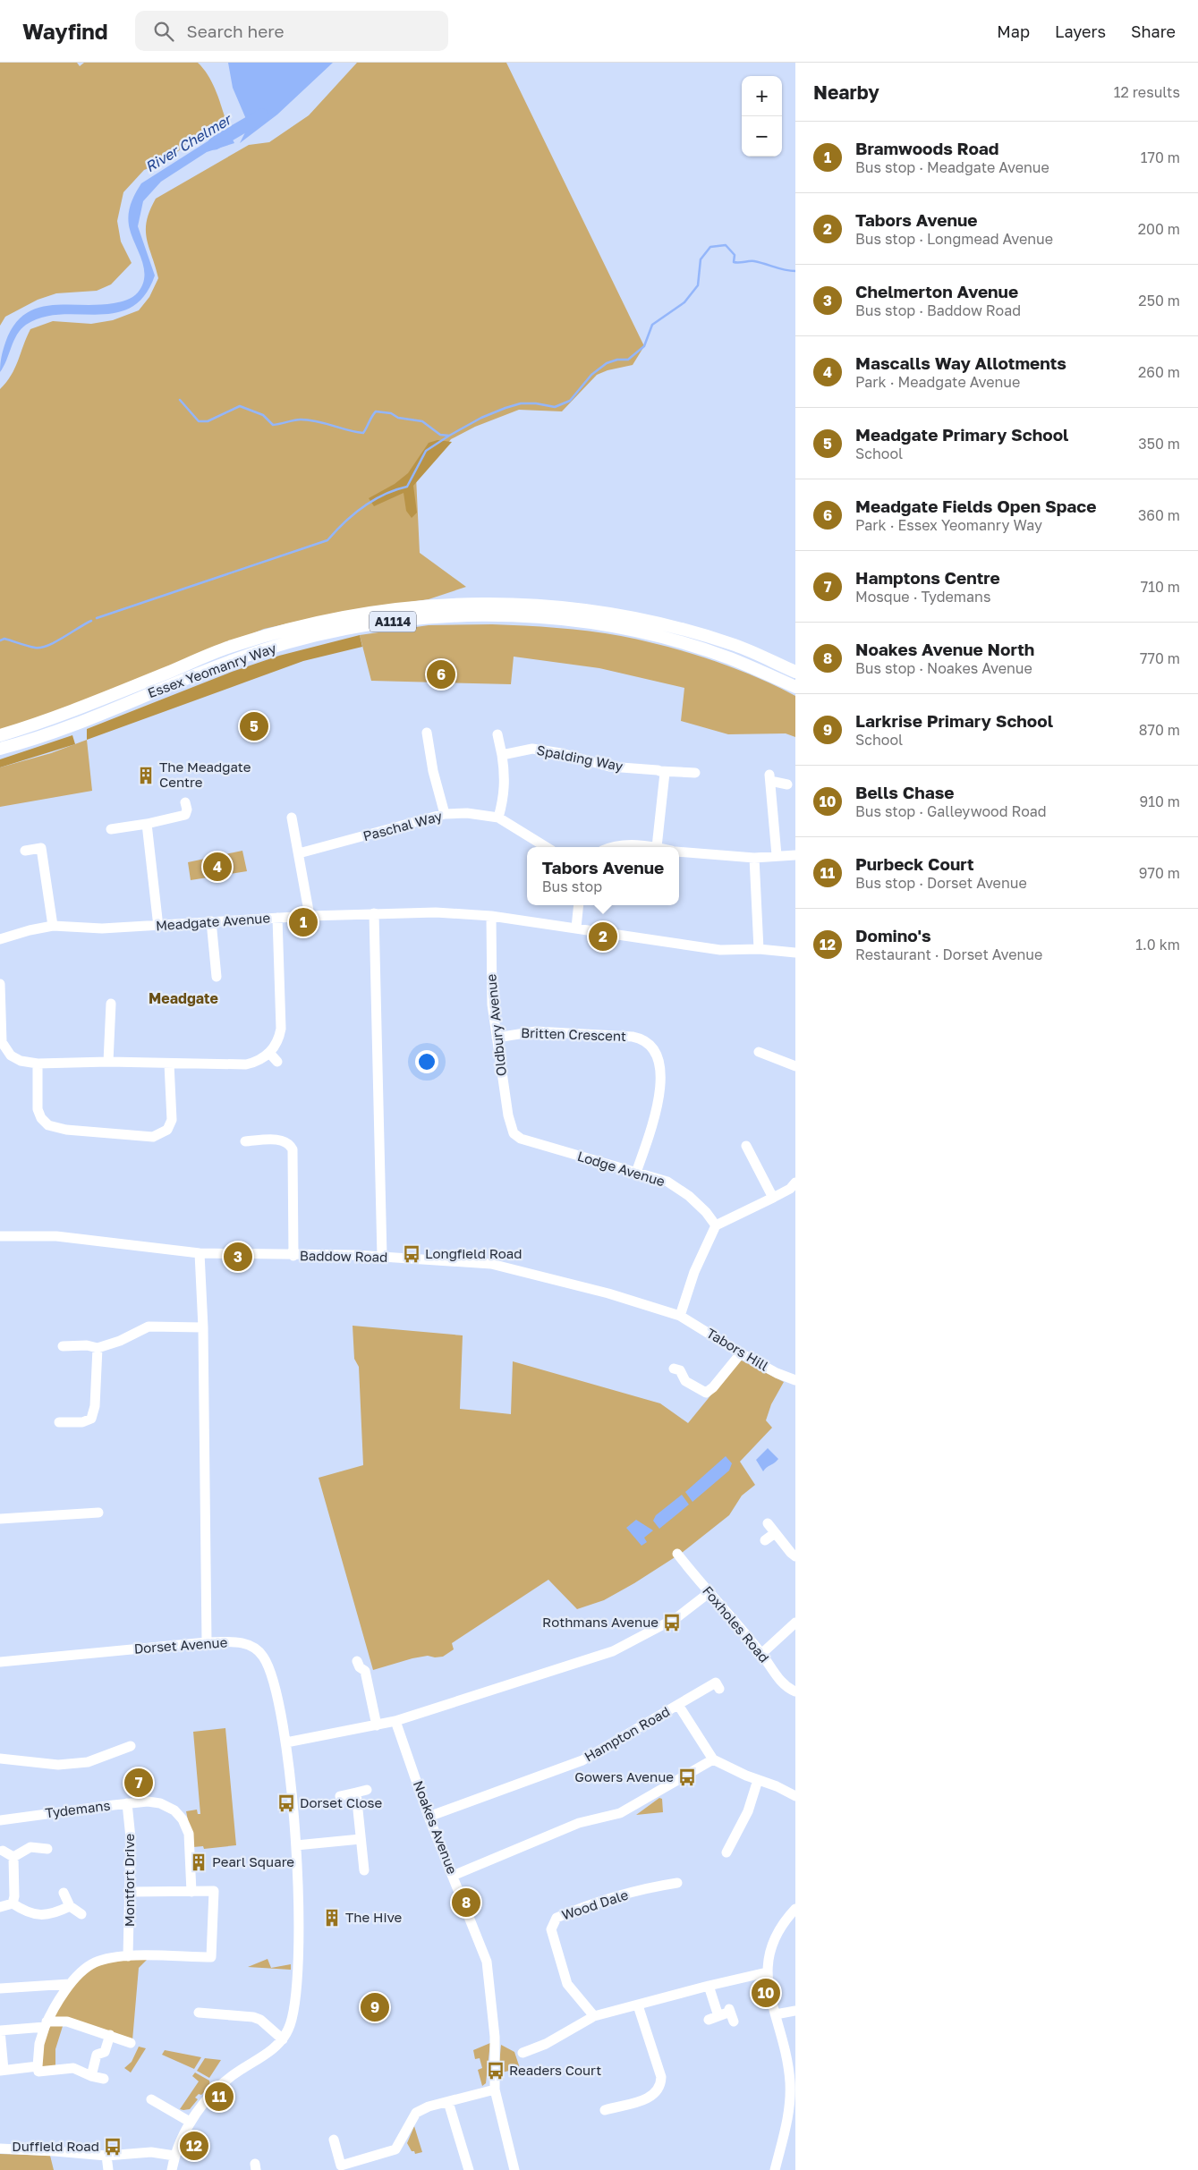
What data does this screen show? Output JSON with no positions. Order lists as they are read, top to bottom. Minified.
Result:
{"streets":{"main road":["A1114","Essex Yeomanry Way"],"street":["Spalding Way","Paschal Way","Meadgate Avenue","Oldbury Avenue","Britten Crescent","Lodge Avenue","Baddow Road","Tabors Hill","Foxholes Road","Dorset Avenue","Hampton Road","Tydemans","Noakes Avenue","Montfort Drive","Wood Dale"]},"crossings":[["Meadgate Avenue","Oldbury Avenue"],["Oldbury Avenue","Britten Crescent"],["Oldbury Avenue","Lodge Avenue"],["Britten Crescent","Lodge Avenue"],["Baddow Road","Tabors Hill"],["Hampton Road","Noakes Avenue"],["Tydemans","Montfort Drive"]],"districts":["Meadgate"],"water":["River Chelmer"],"places":{"building":["The Meadgate Centre","Pearl Square","The Hive"],"bus stop":["Longfield Road","Rothmans Avenue","Gowers Avenue","Dorset Close","Readers Court","Duffield Road"]},"page":{"header":"Wayfind","search":"Search here","nav":["Map","Layers","Share"],"heading":["Nearby","12 results"],"map_buttons":["+","−"],"list":[{"mark":"1","name":"Bramwoods Road","note":"Bus stop · Meadgate Avenue","value":"170 m"},{"mark":"2","name":"Tabors Avenue","note":"Bus stop · Longmead Avenue","value":"200 m"},{"mark":"3","name":"Chelmerton Avenue","note":"Bus stop · Baddow Road","value":"250 m"},{"mark":"4","name":"Mascalls Way Allotments","note":"Park · Meadgate Avenue","value":"260 m"},{"mark":"5","name":"Meadgate Primary School","note":"School","value":"350 m"},{"mark":"6","name":"Meadgate Fields Open Space","note":"Park · Essex Yeomanry Way","value":"360 m"},{"mark":"7","name":"Hamptons Centre","note":"Mosque · Tydemans","value":"710 m"},{"mark":"8","name":"Noakes Avenue North","note":"Bus stop · Noakes Avenue","value":"770 m"},{"mark":"9","name":"Larkrise Primary School","note":"School","value":"870 m"},{"mark":"10","name":"Bells Chase","note":"Bus stop · Galleywood Road","value":"910 m"},{"mark":"11","name":"Purbeck Court","note":"Bus stop · Dorset Avenue","value":"970 m"},{"mark":"12","name":"Domino's","note":"Restaurant · Dorset Avenue","value":"1.0 km"}],"pins":["6","5","4","1","2","3","7","8","10","9","11","12"],"popup":["Tabors Avenue","Bus stop"]}}
